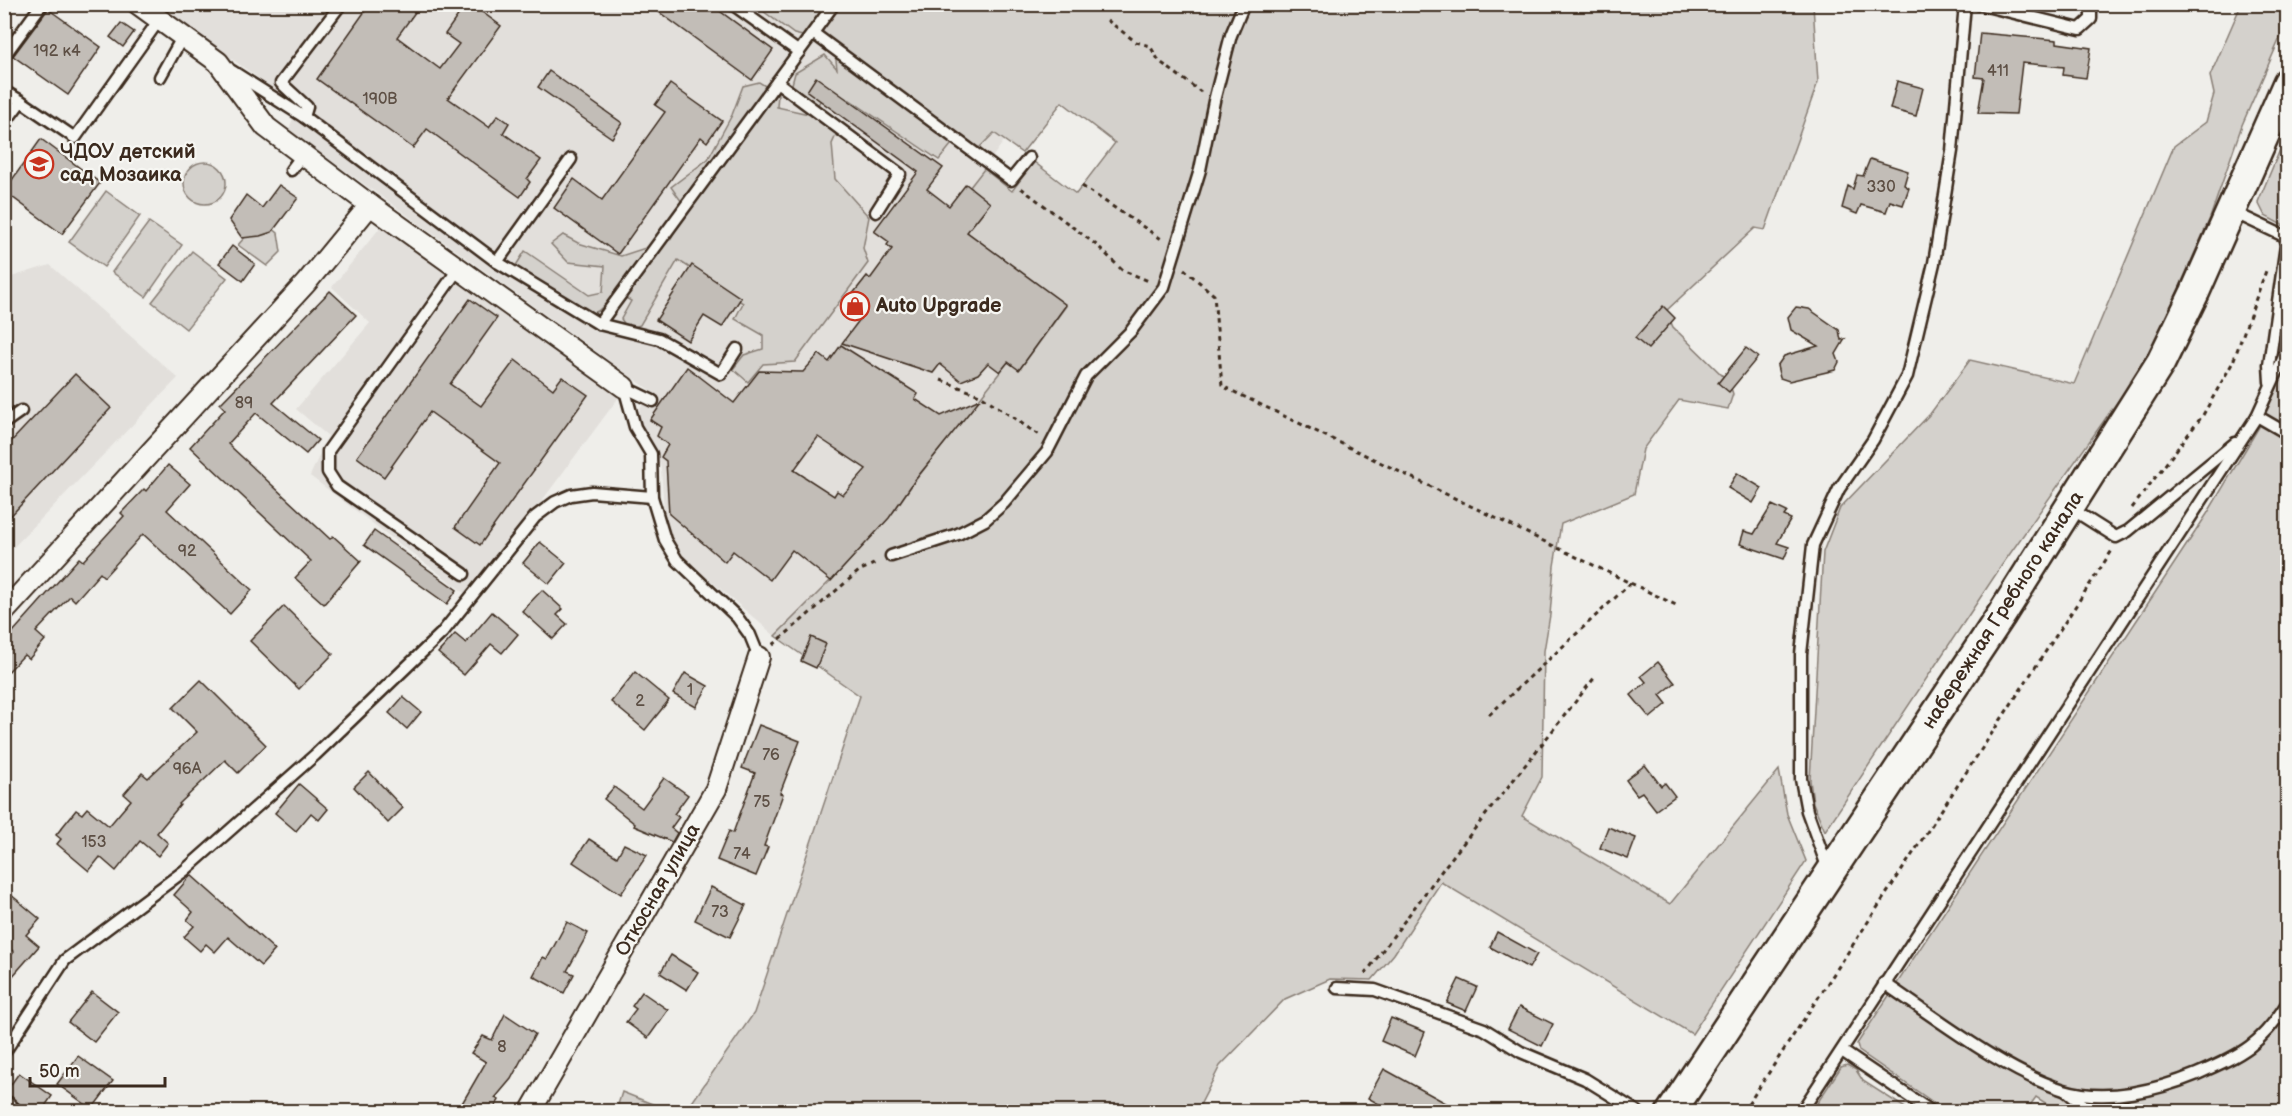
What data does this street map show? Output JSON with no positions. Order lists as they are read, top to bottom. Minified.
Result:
{"streets":{"street":["набережная Гребного канала","Откосная улица"]},"places":{"school or university":["ЧДОУ детский сад Мозаика"],"shop":["Auto Upgrade"]},"house_numbers":["192 к4","411","190В","330","89","92","1","2","76","96А","75","153","74","73","8"],"scale_bar":"50 m"}
